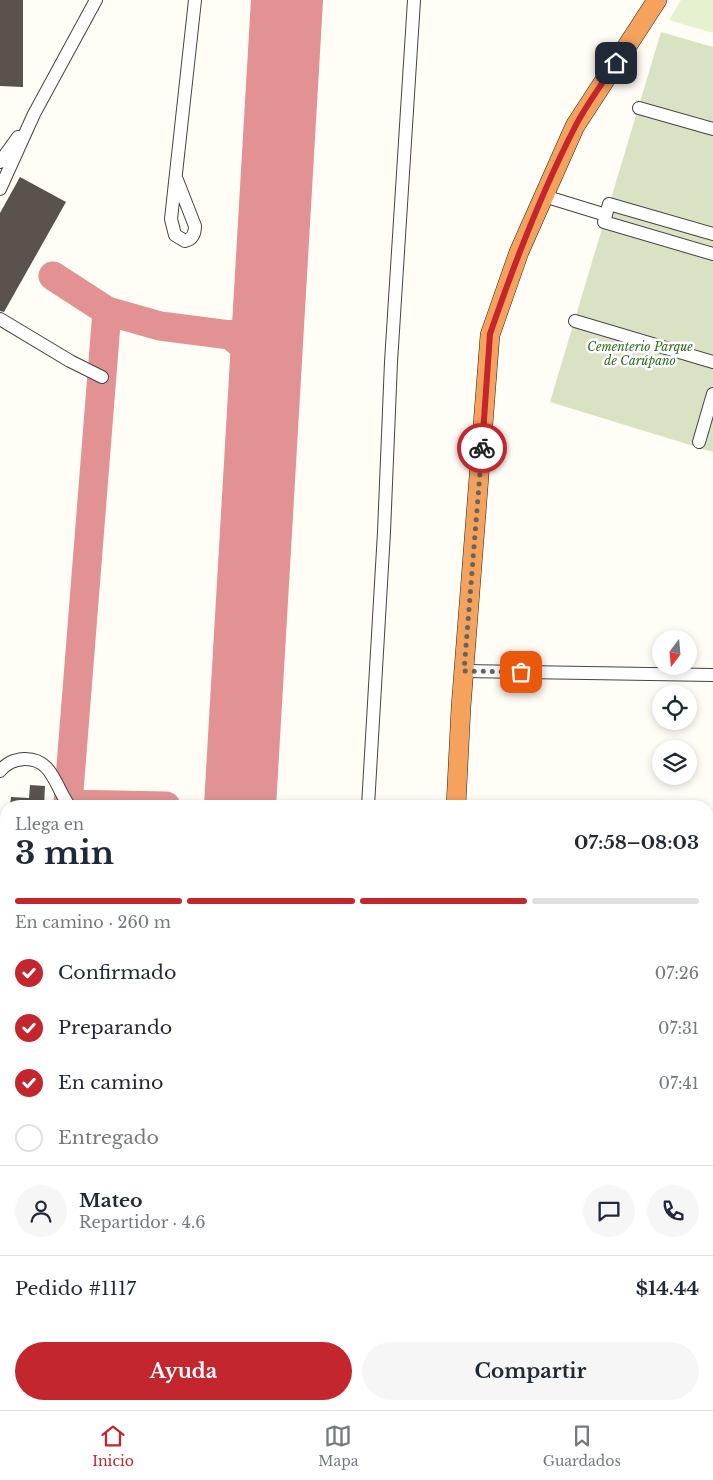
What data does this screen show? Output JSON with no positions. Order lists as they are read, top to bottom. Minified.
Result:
{"parks":["Cementerio Parque de Carúpano"],"north":"bottom","page":{"heading":["3 min","Llega en","07:58–08:03"],"panel":["Mateo","Repartidor · 4.6","Pedido #1117","$14.44"],"bar":"En camino · 260 m","list":[["Confirmado","07:26"],["Preparando","07:31"],["En camino","07:41"],"Entregado"],"buttons":["Ayuda","Compartir"],"tabs":["Inicio","Mapa","Guardados"]}}
